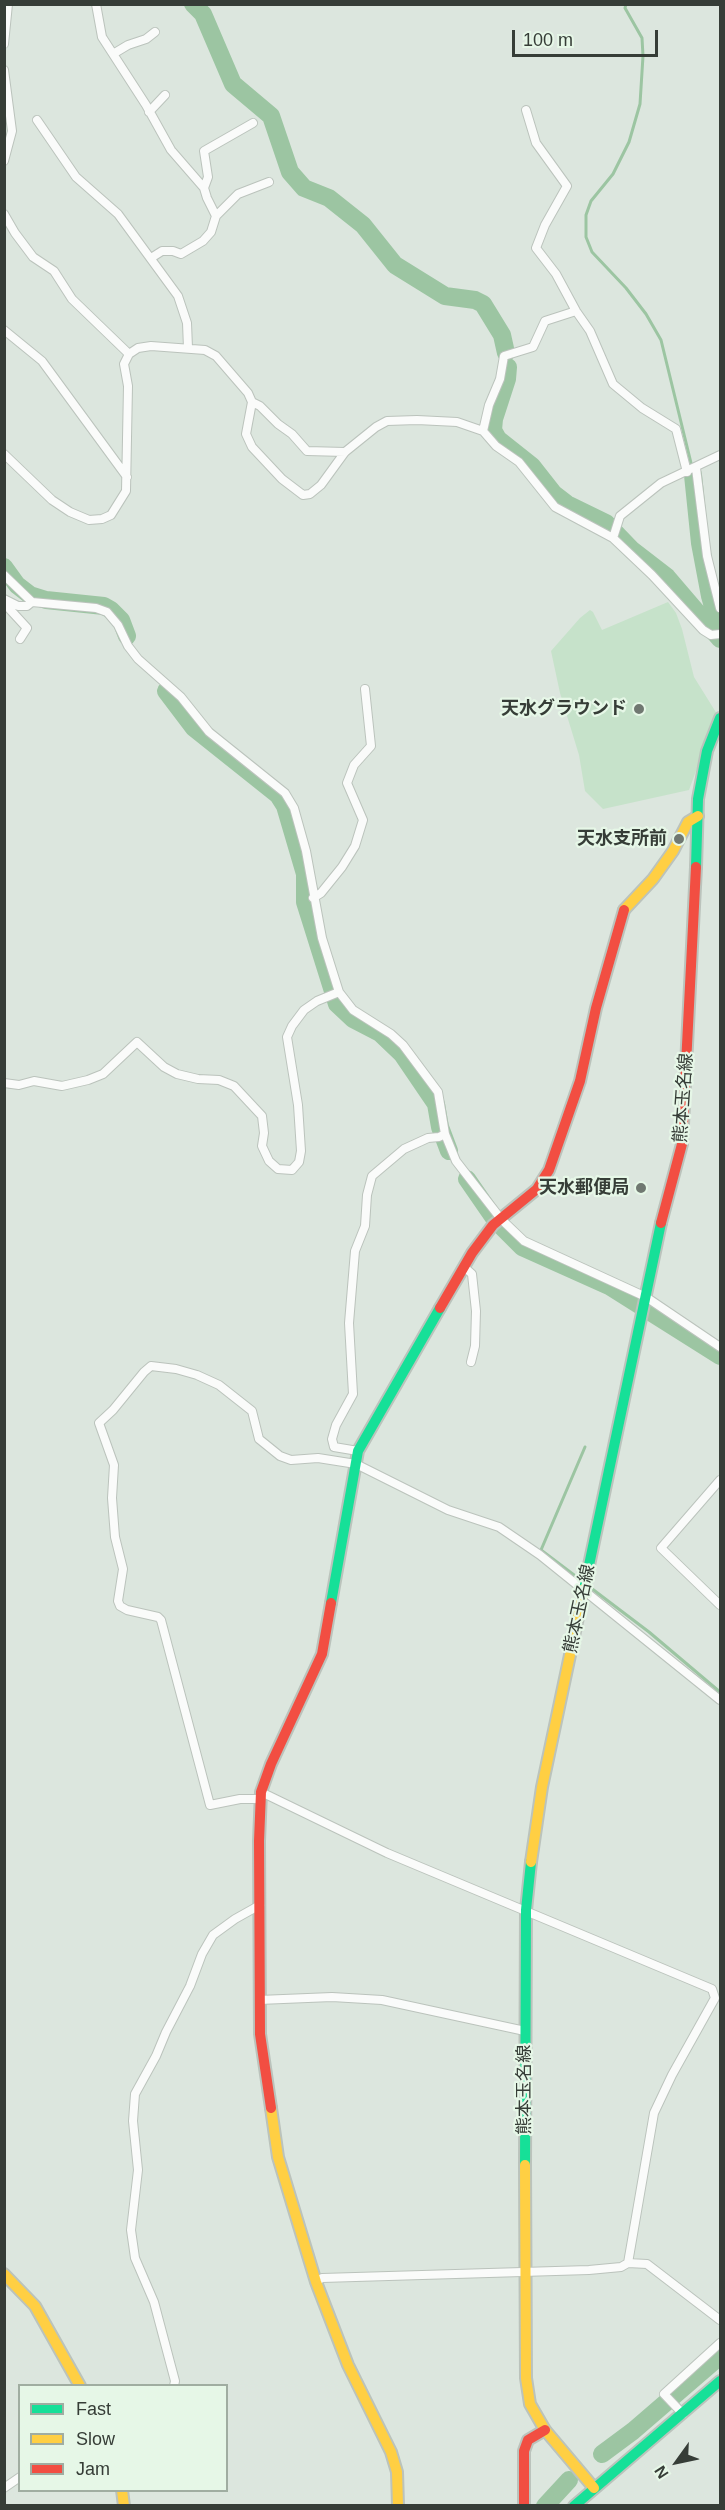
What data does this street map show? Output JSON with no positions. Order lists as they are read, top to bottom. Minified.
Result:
{"streets":{"main road":["熊本玉名線"]},"places":["天水グラウンド","天水支所前","天水郵便局"],"legend":["Fast","Slow","Jam"],"scale_bar":"100 m","north":"bottom left"}
